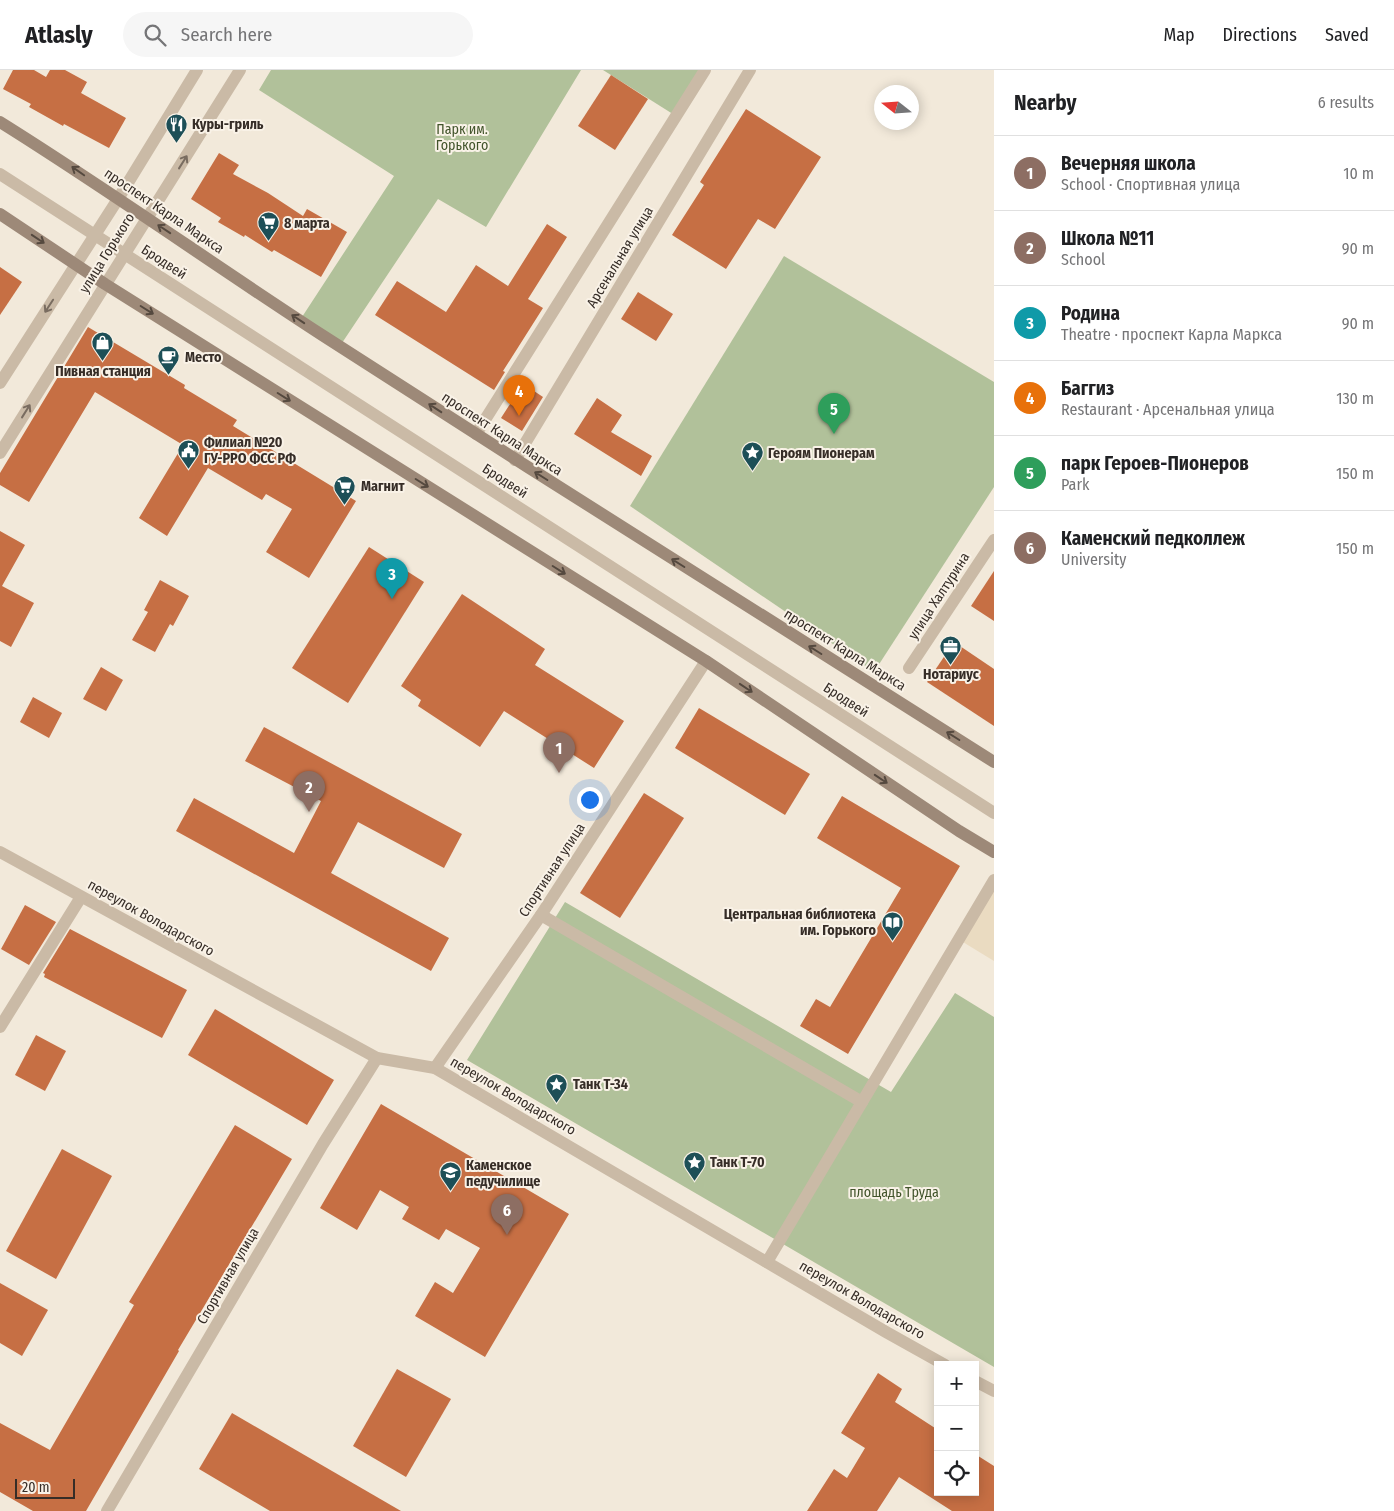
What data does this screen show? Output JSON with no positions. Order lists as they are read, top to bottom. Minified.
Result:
{"streets":{"street":["проспект Карла Маркса","улица Горького","Арсенальная улица","Бродвей","улица Халтурина","Спортивная улица","переулок Володарского"]},"crossings":[["проспект Карла Маркса","улица Горького"],["проспект Карла Маркса","Арсенальная улица"],["улица Горького","Бродвей"],["Спортивная улица","переулок Володарского"]],"parks":["Парк им. Горького","площадь Труда"],"places":{"restaurant":["Куры-гриль"],"supermarket":["8 марта","Магнит"],"shop":["Пивная станция"],"cafe":["Место"],"public building":["Филиал №20 ГУ-РРО ФСС РФ"],"place":["Героям Пионерам","Танк Т-34","Танк Т-70"],"office":["Нотариус"],"library":["Центральная библиотека им. Горького"],"school or university":["Каменское педучилище"]},"scale_bar":"20 m","north":"left","page":{"header":"Atlasly","search":"Search here","nav":["Map","Directions","Saved"],"heading":["Nearby","6 results"],"list":[{"mark":"1","name":"Вечерняя школа","note":"School · Спортивная улица","value":"10 m"},{"mark":"2","name":"Школа №11","note":"School","value":"90 m"},{"mark":"3","name":"Родина","note":"Theatre · проспект Карла Маркса","value":"90 m"},{"mark":"4","name":"Баггиз","note":"Restaurant · Арсенальная улица","value":"130 m"},{"mark":"5","name":"парк Героев-Пионеров","note":"Park","value":"150 m"},{"mark":"6","name":"Каменский педколлеж","note":"University","value":"150 m"}],"pins":["4","5","3","1","2","6"],"map_buttons":["+","−"],"scale":"20 m"}}
